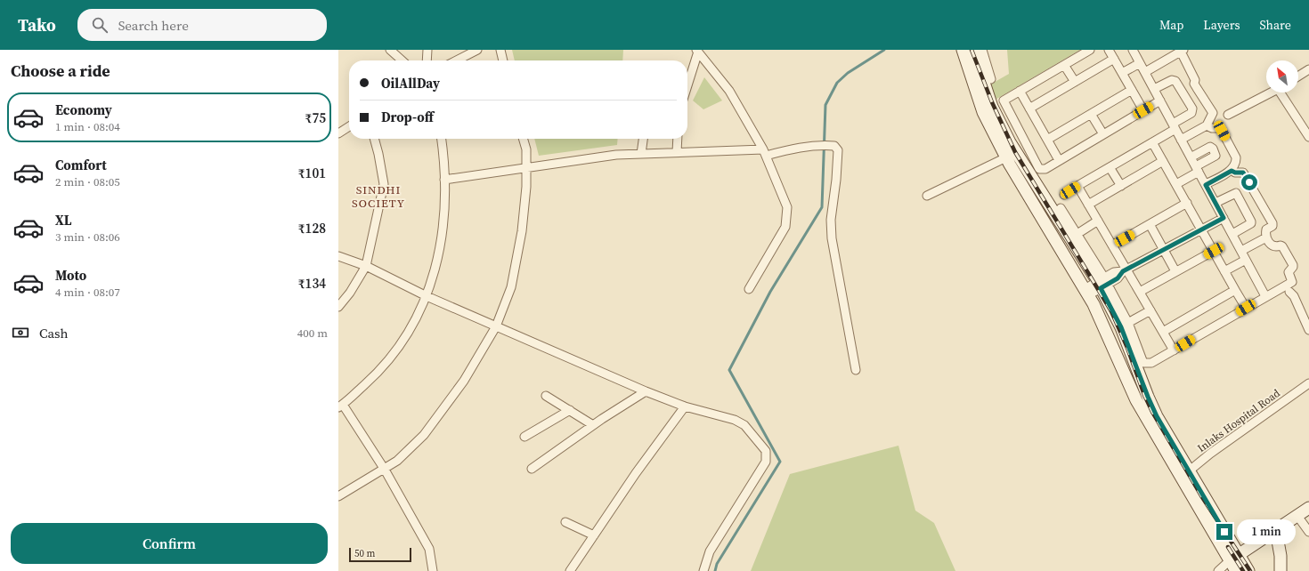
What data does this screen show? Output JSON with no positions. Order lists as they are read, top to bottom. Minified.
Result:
{"streets":{"street":["Inlaks Hospital Road"]},"districts":["SINDHI SOCIETY"],"scale_bar":"50 m","north":"top left","page":{"header":"Tako","search":"Search here","nav":["Map","Layers","Share"],"heading":"Choose a ride","banner":["OilAllDay","Drop-off"],"list":[{"name":"Economy","note":"1 min · 08:04","value":"₹75"},{"name":"Comfort","note":"2 min · 08:05","value":"₹101"},{"name":"XL","note":"3 min · 08:06","value":"₹128"},{"name":"Moto","note":"4 min · 08:07","value":"₹134"}],"pay":["Cash","400 m"],"buttons":"Confirm","bubble":"1 min","scale":"50 m"}}
